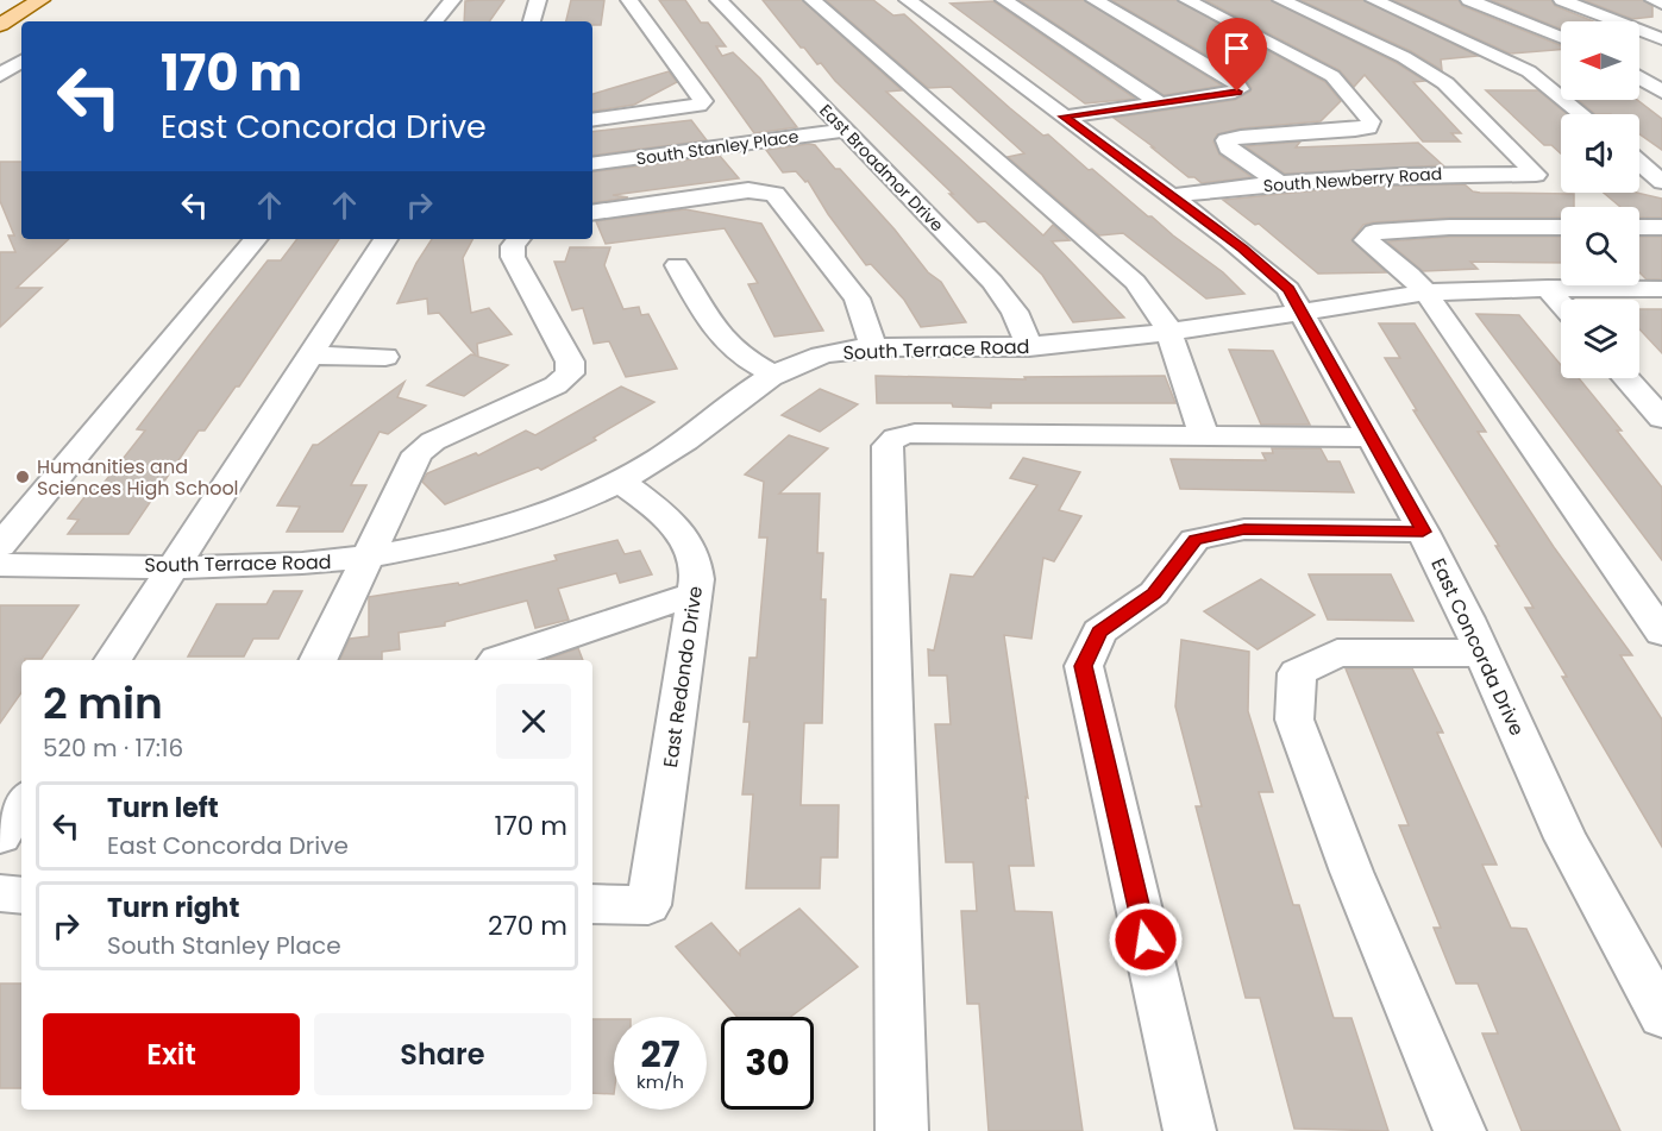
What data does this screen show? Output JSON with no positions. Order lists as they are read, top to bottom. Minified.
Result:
{"streets":{"street":["South Stanley Place","East Broadmor Drive","South Newberry Road","South Terrace Road","East Concorda Drive","East Redondo Drive"]},"crossings":[["South Stanley Place","East Broadmor Drive"],["East Broadmor Drive","South Terrace Road"],["South Newberry Road","East Concorda Drive"],["South Terrace Road","East Concorda Drive"],["South Terrace Road","East Redondo Drive"]],"places":["Humanities and Sciences High School"],"north":"left","page":{"turn":["170 m","East Concorda Drive"],"heading":["2 min","520 m · 17:16"],"list":[{"name":"Turn left","note":"East Concorda Drive","value":"170 m"},{"name":"Turn right","note":"South Stanley Place","value":"270 m"}],"buttons":["Exit","Share"],"speed":"27 km/h","limit":"30"}}
